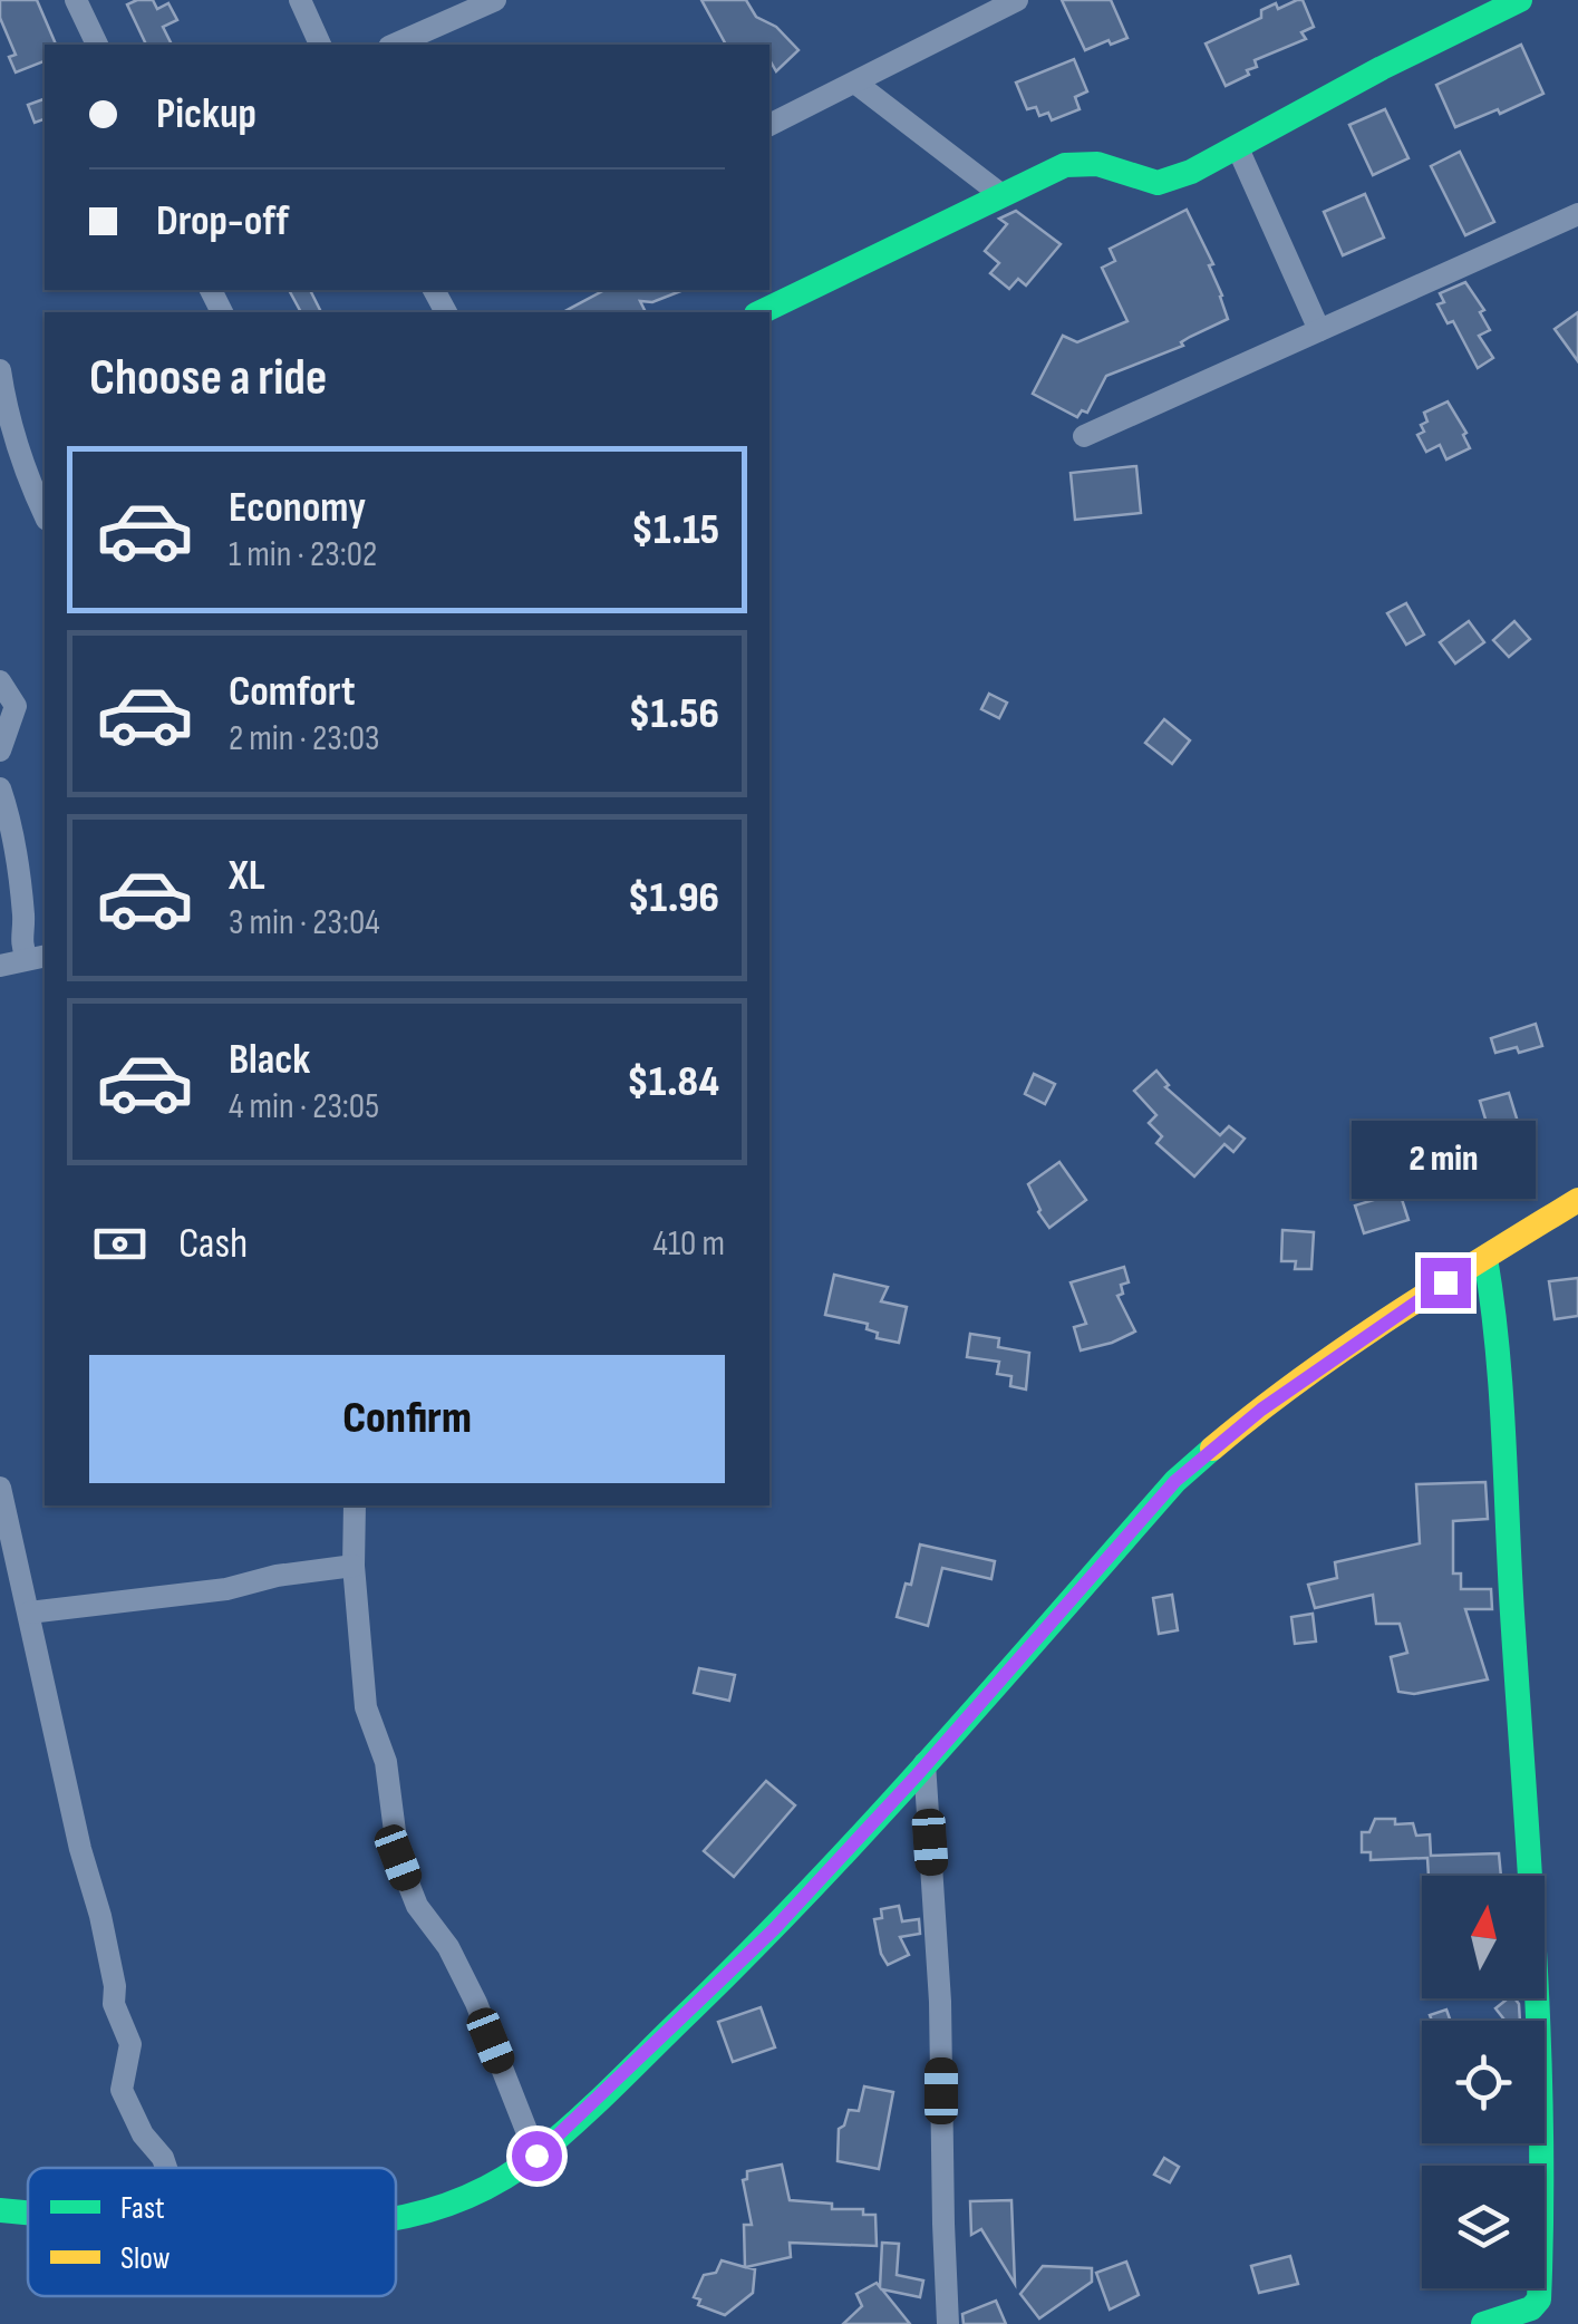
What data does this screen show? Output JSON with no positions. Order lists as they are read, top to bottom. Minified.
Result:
{"legend":["Fast","Slow"],"north":"top","page":{"banner":["Pickup","Drop-off"],"heading":"Choose a ride","list":[{"name":"Economy","note":"1 min · 23:02","value":"$1.15"},{"name":"Comfort","note":"2 min · 23:03","value":"$1.56"},{"name":"XL","note":"3 min · 23:04","value":"$1.96"},{"name":"Black","note":"4 min · 23:05","value":"$1.84"}],"bubble":"2 min","pay":["Cash","410 m"],"buttons":"Confirm"}}
